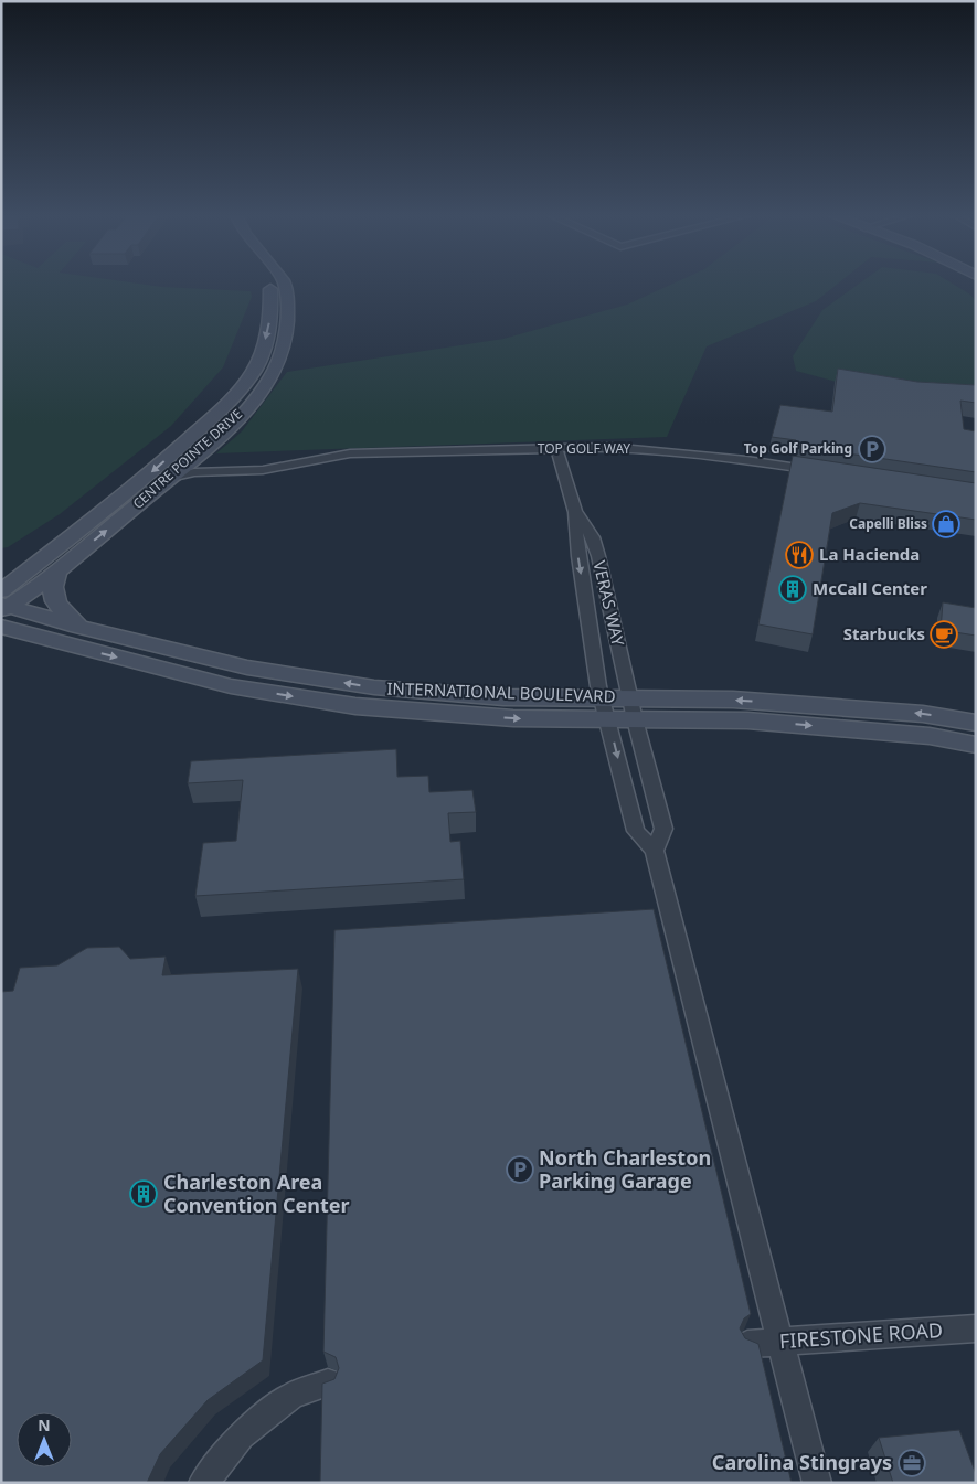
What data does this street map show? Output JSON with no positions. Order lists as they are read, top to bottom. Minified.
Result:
{"streets":{"street":["TOP GOLF WAY","CENTRE POINTE DRIVE","VERAS WAY","INTERNATIONAL BOULEVARD","FIRESTONE ROAD"]},"crossings":[["TOP GOLF WAY","CENTRE POINTE DRIVE"],["TOP GOLF WAY","VERAS WAY"],["CENTRE POINTE DRIVE","INTERNATIONAL BOULEVARD"],["VERAS WAY","INTERNATIONAL BOULEVARD"]],"places":{"parking":["Top Golf Parking","North Charleston Parking Garage"],"shop":["Capelli Bliss"],"restaurant":["La Hacienda"],"building":["McCall Center","Charleston Area Convention Center"],"cafe":["Starbucks"],"office":["Carolina Stingrays"]},"north":"top"}
